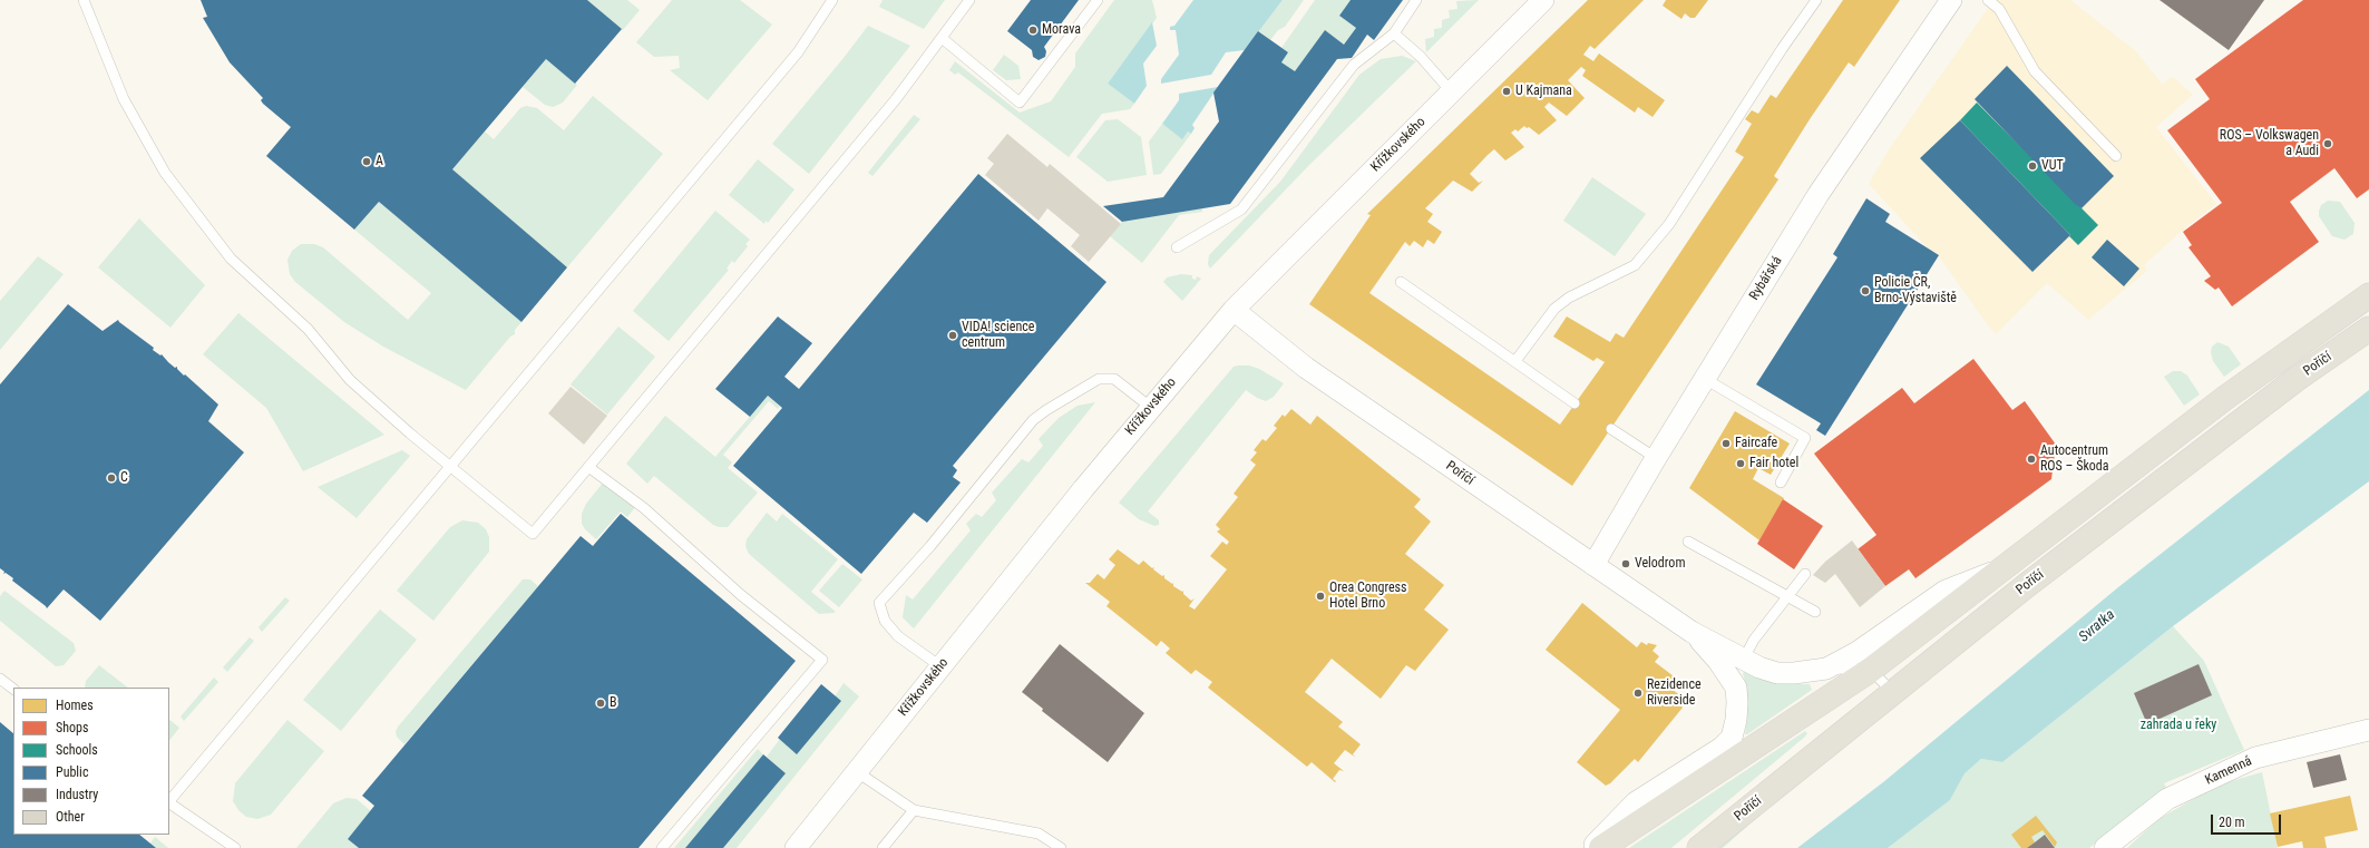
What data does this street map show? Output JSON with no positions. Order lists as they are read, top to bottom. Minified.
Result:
{"streets":{"main road":["Poříčí"],"street":["Křížkovského","Rybářská","Kamenná"]},"crossings":[["Křížkovského","Poříčí"],["Rybářská","Poříčí"]],"water":["Svratka"],"parks":["zahrada u řeky"],"places":["Morava","U Kajmana","ROS – Volkswagen a Audi","A","VUT","Policie ČR, Brno-Výstaviště","VIDA! science centrum","Faircafe","Autocentrum ROS – Škoda","Fair hotel","C","Velodrom","Orea Congress Hotel Brno","Rezidence Riverside","B"],"legend":["Homes","Shops","Schools","Public","Industry","Other"],"scale_bar":"20 m"}
